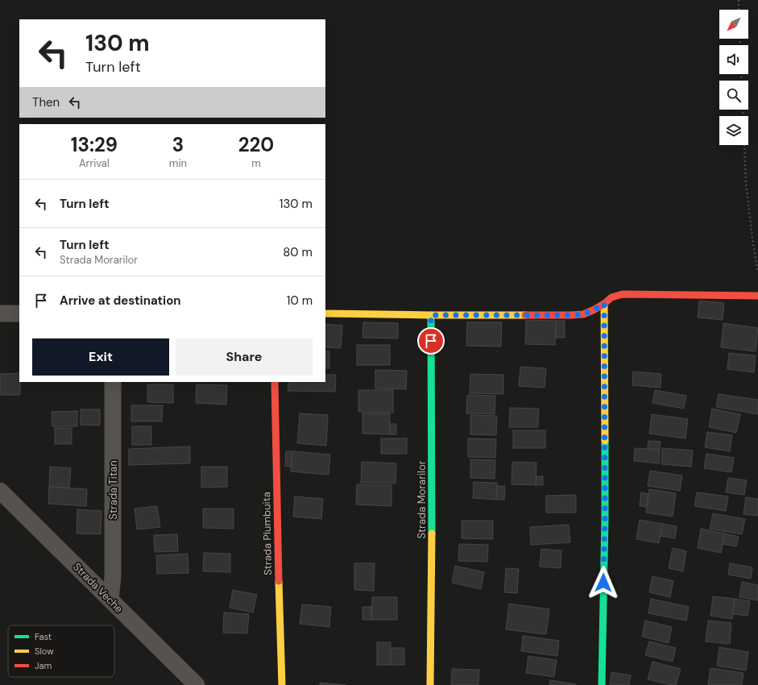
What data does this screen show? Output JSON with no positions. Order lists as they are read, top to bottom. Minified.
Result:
{"streets":{"street":["Strada Titan","Strada Morarilor","Strada Plumbuita","Strada Veche"]},"crossings":[["Strada Titan","Strada Veche"]],"legend":["Fast","Slow","Jam"],"north":"bottom left","page":{"turn":["130 m","Turn left"],"then":"Then","eta":["13:29","Arrival","3","min","220","m"],"list":[{"name":"Turn left","value":"130 m"},{"name":"Turn left","note":"Strada Morarilor","value":"80 m"},{"name":"Arrive at destination","value":"10 m"}],"buttons":["Exit","Share"]}}
